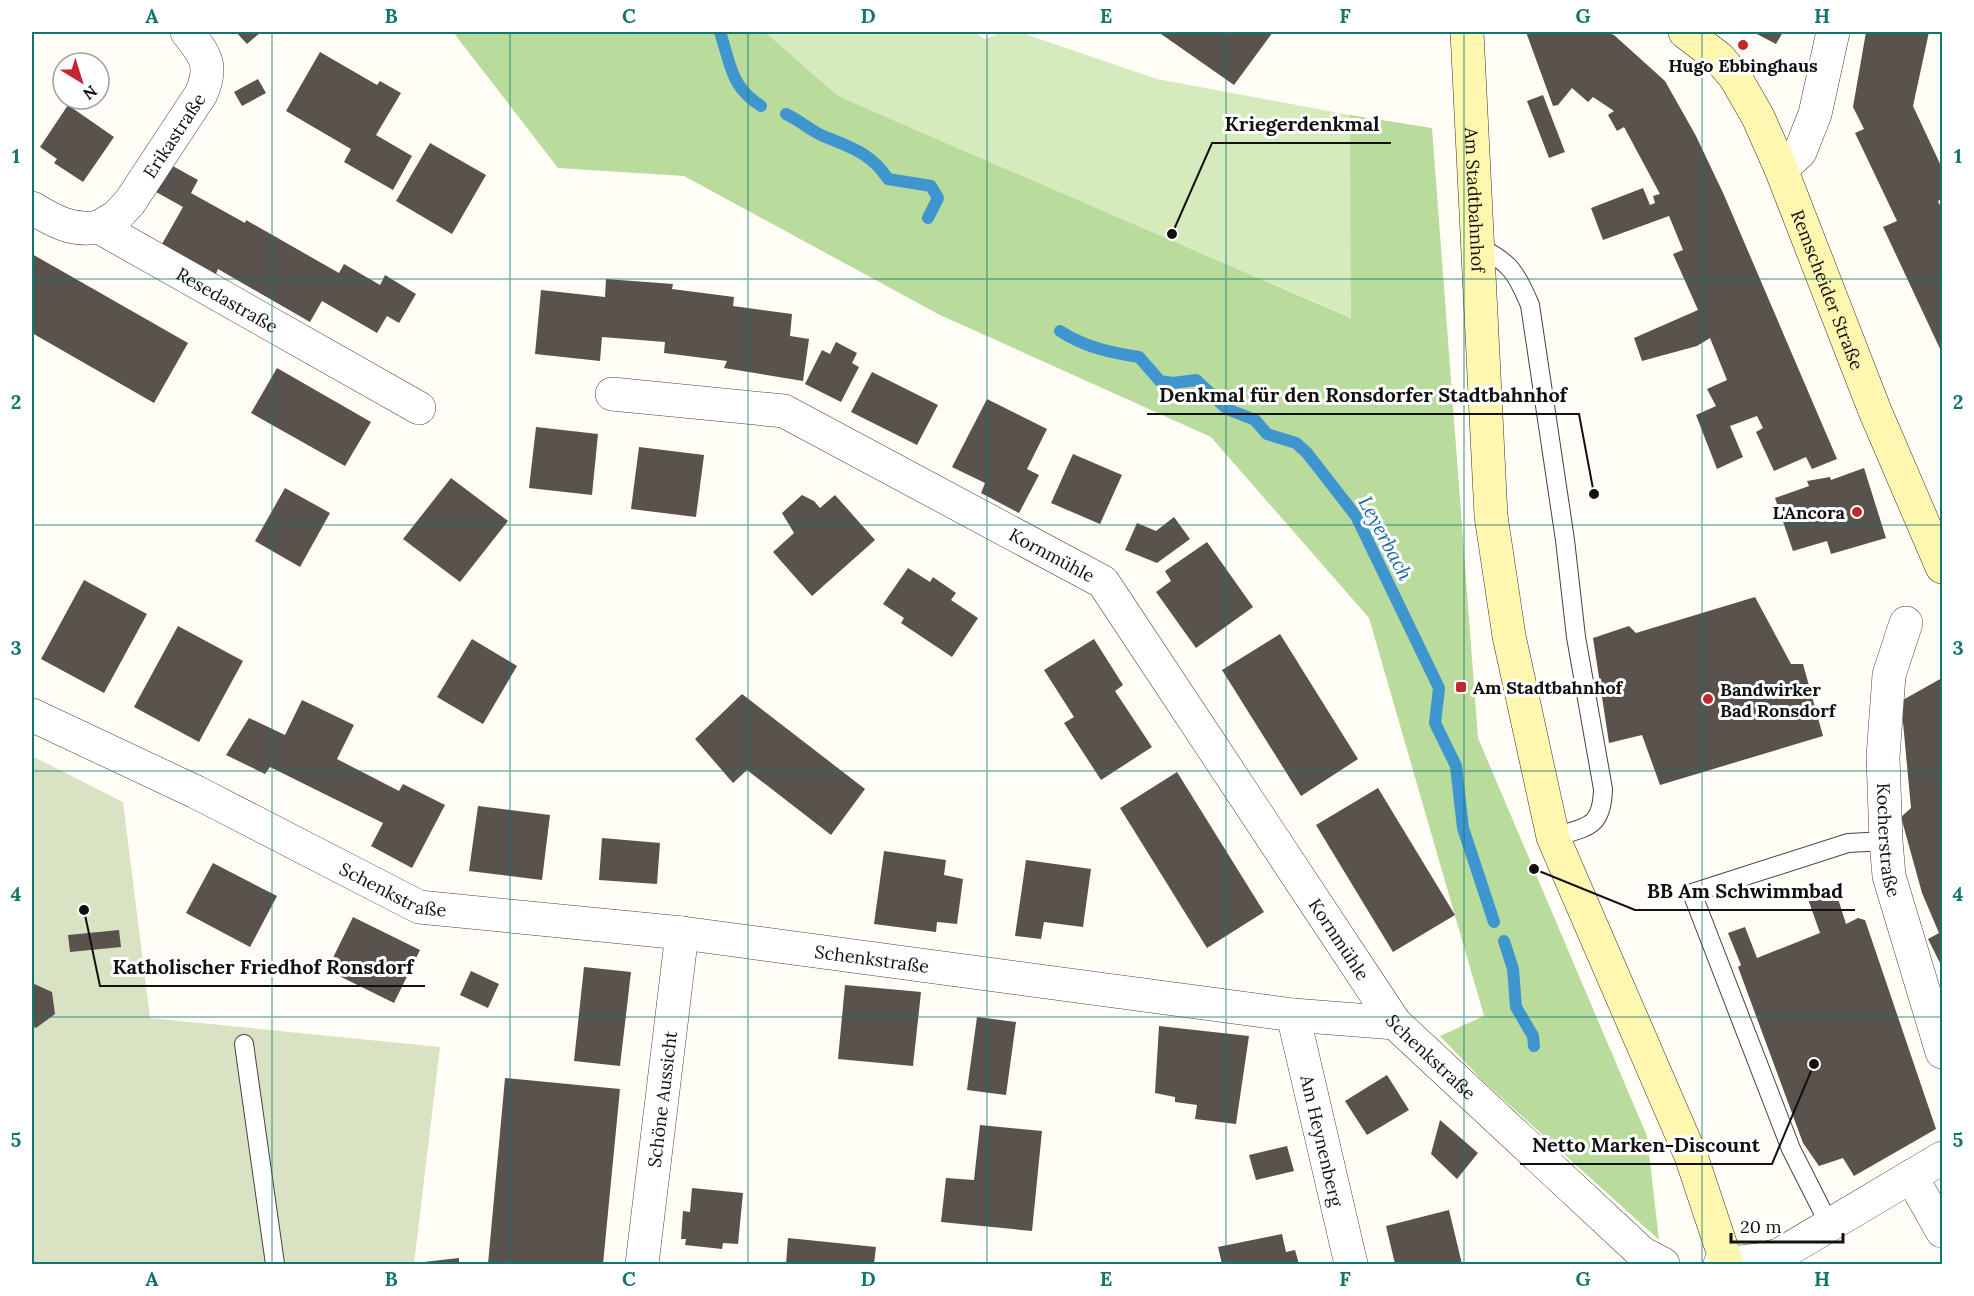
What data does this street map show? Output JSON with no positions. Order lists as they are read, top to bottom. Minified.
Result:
{"streets":{"main road":["Am Stadtbahnhof","Remscheider Straße"],"street":["Erikastraße","Resedastraße","Kornmühle","Kocherstraße","Schenkstraße","Schöne Aussicht","Am Heynenberg"]},"crossings":[["Erikastraße","Resedastraße"],["Kornmühle","Schenkstraße"],["Schenkstraße","Schöne Aussicht"],["Schenkstraße","Am Heynenberg"]],"water":["Leyerbach"],"places":{"other":["Hugo Ebbinghaus","Kriegerdenkmal","Denkmal für den Ronsdorfer Stadtbahnhof","L'Ancora","Bandwirker Bad Ronsdorf","BB Am Schwimmbad","Katholischer Friedhof Ronsdorf","Netto Marken-Discount"],"transit":["Am Stadtbahnhof"]},"scale_bar":"20 m","north":"bottom right","grid":{"columns":["A","B","C","D","E","F","G","H"],"rows":["1","2","3","4","5"]}}
